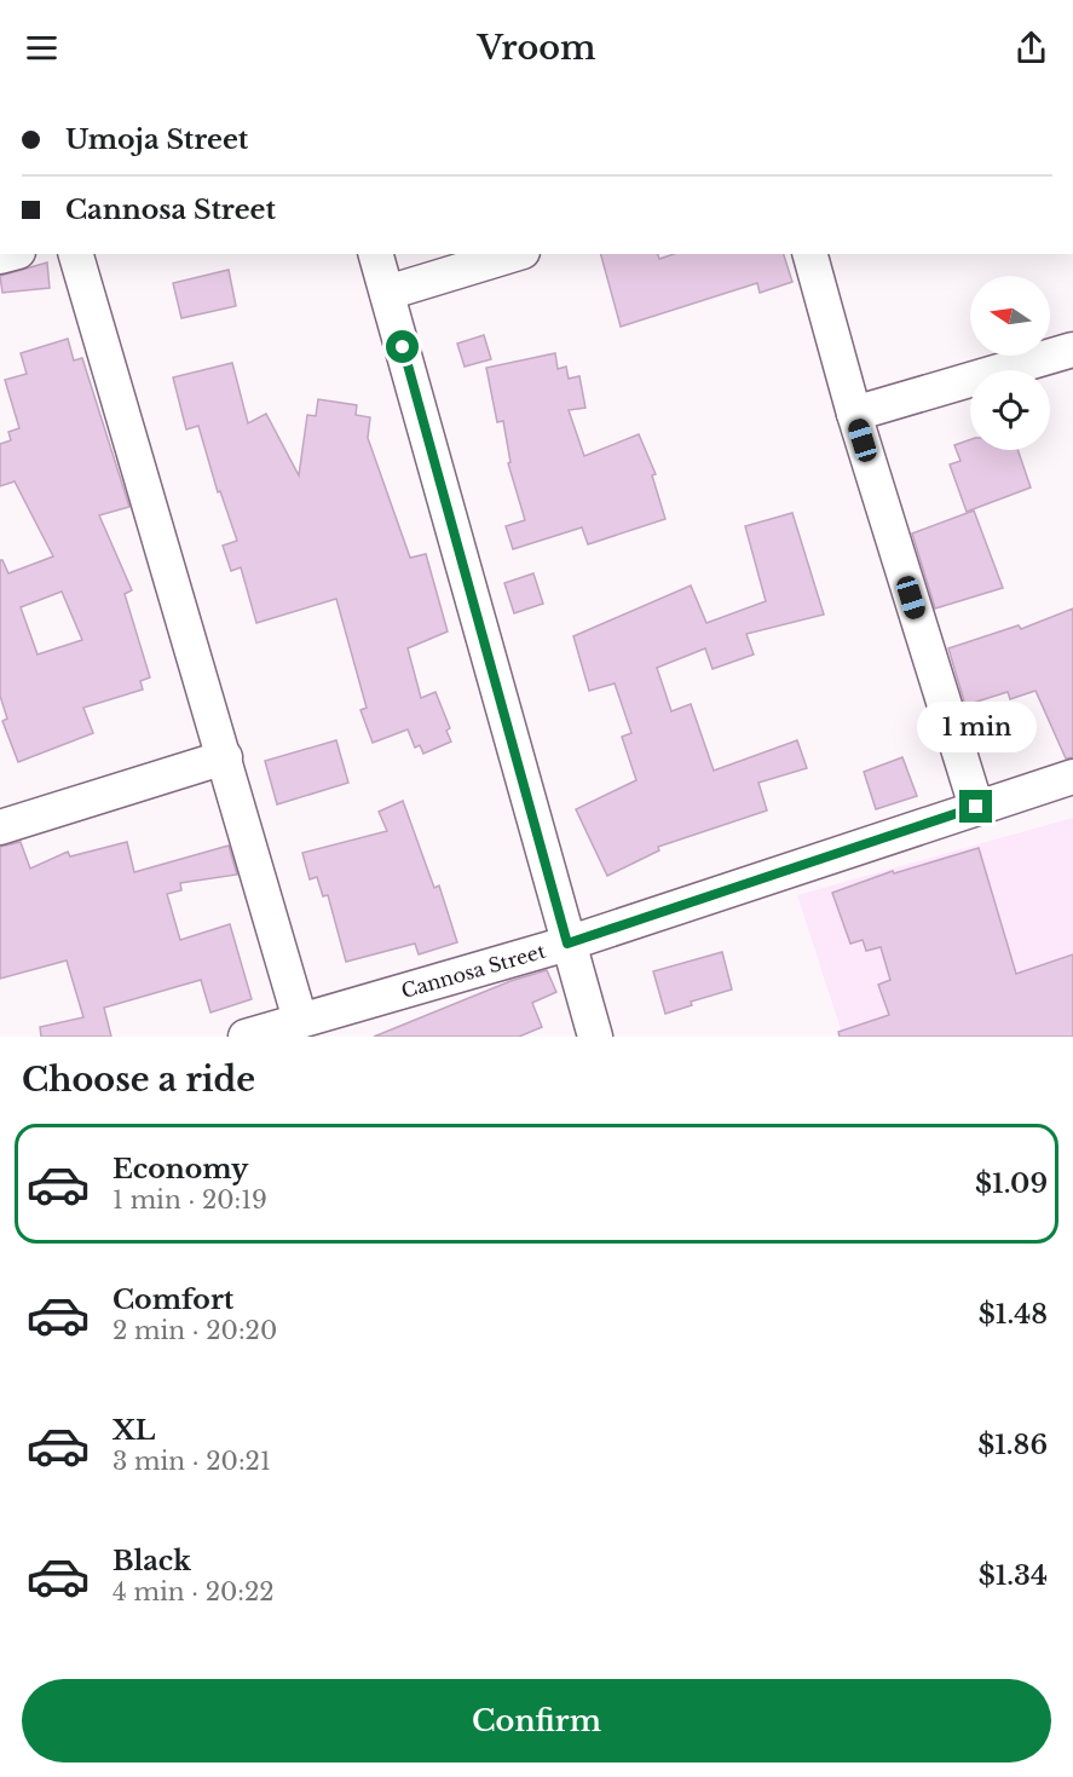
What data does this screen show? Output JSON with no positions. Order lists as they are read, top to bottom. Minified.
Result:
{"streets":{"street":["Cannosa Street"]},"north":"left","page":{"header":"Vroom","banner":["Umoja Street","Cannosa Street"],"bubble":"1 min","heading":"Choose a ride","list":[{"name":"Economy","note":"1 min · 20:19","value":"$1.09"},{"name":"Comfort","note":"2 min · 20:20","value":"$1.48"},{"name":"XL","note":"3 min · 20:21","value":"$1.86"},{"name":"Black","note":"4 min · 20:22","value":"$1.34"}],"buttons":"Confirm"}}
